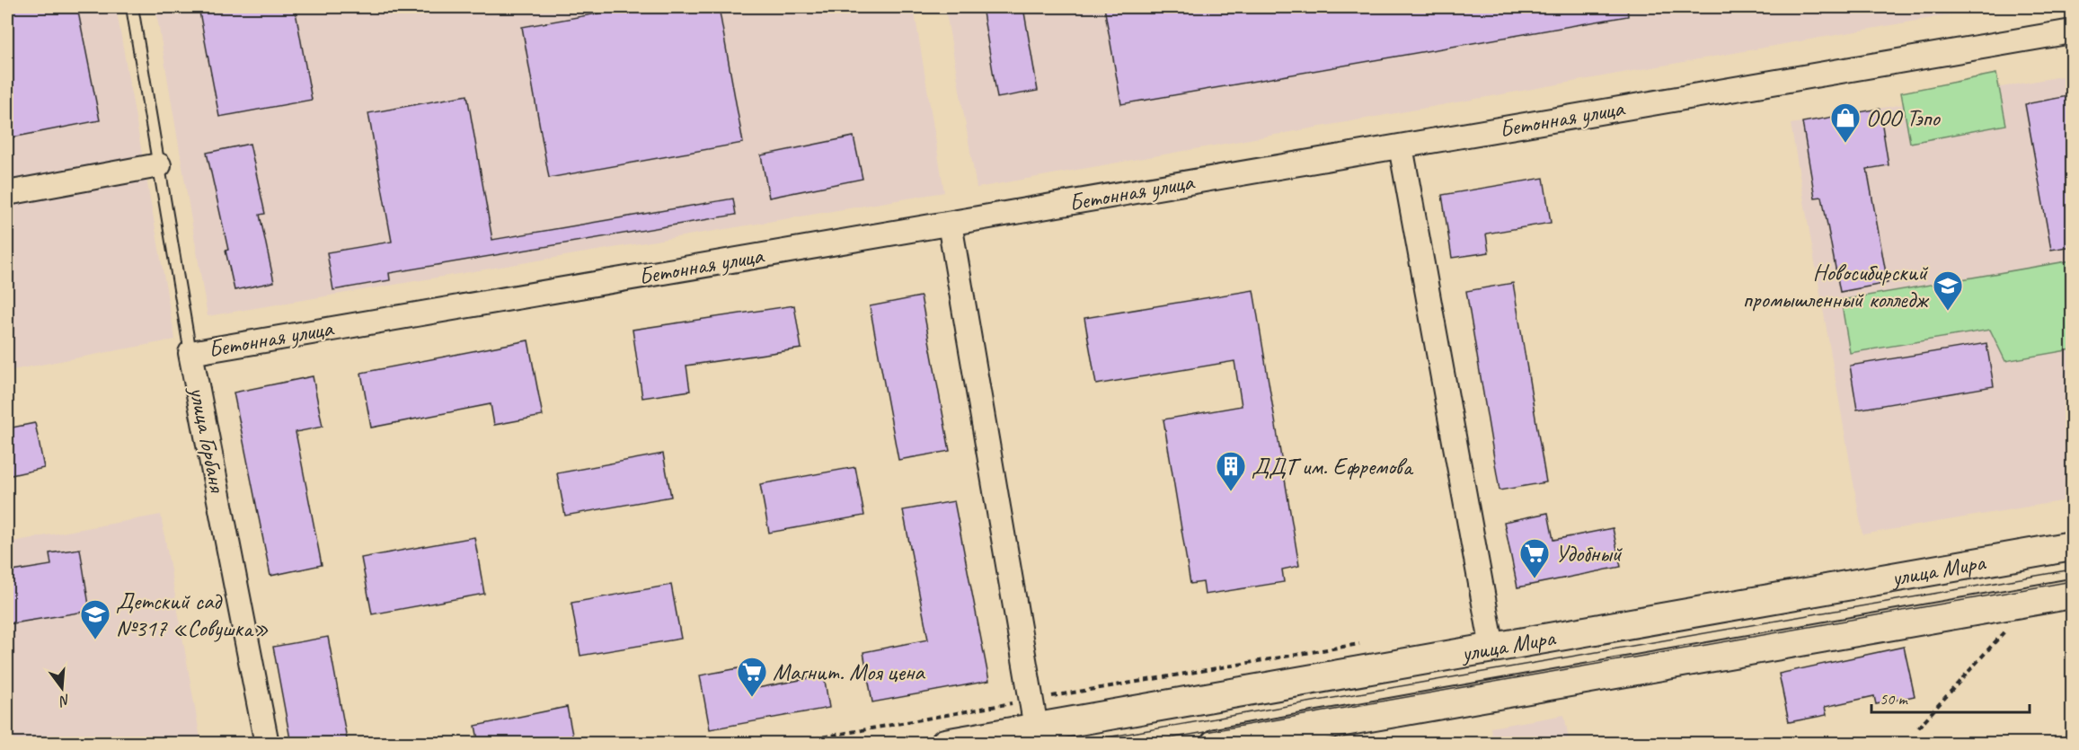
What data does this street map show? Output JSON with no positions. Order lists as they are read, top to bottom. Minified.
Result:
{"streets":{"street":["Бетонная улица","улица Горбаня","улица Мира"]},"crossings":[["Бетонная улица","улица Горбаня"]],"places":{"shop":["ООО Тэпо"],"school or university":["Новосибирский промышленный колледж","Детский сад №317 «Совушка»"],"building":["ДДТ им. Ефремова"],"supermarket":["Удобный","Магнит. Моя цена"]},"scale_bar":"50 m","north":"bottom"}
